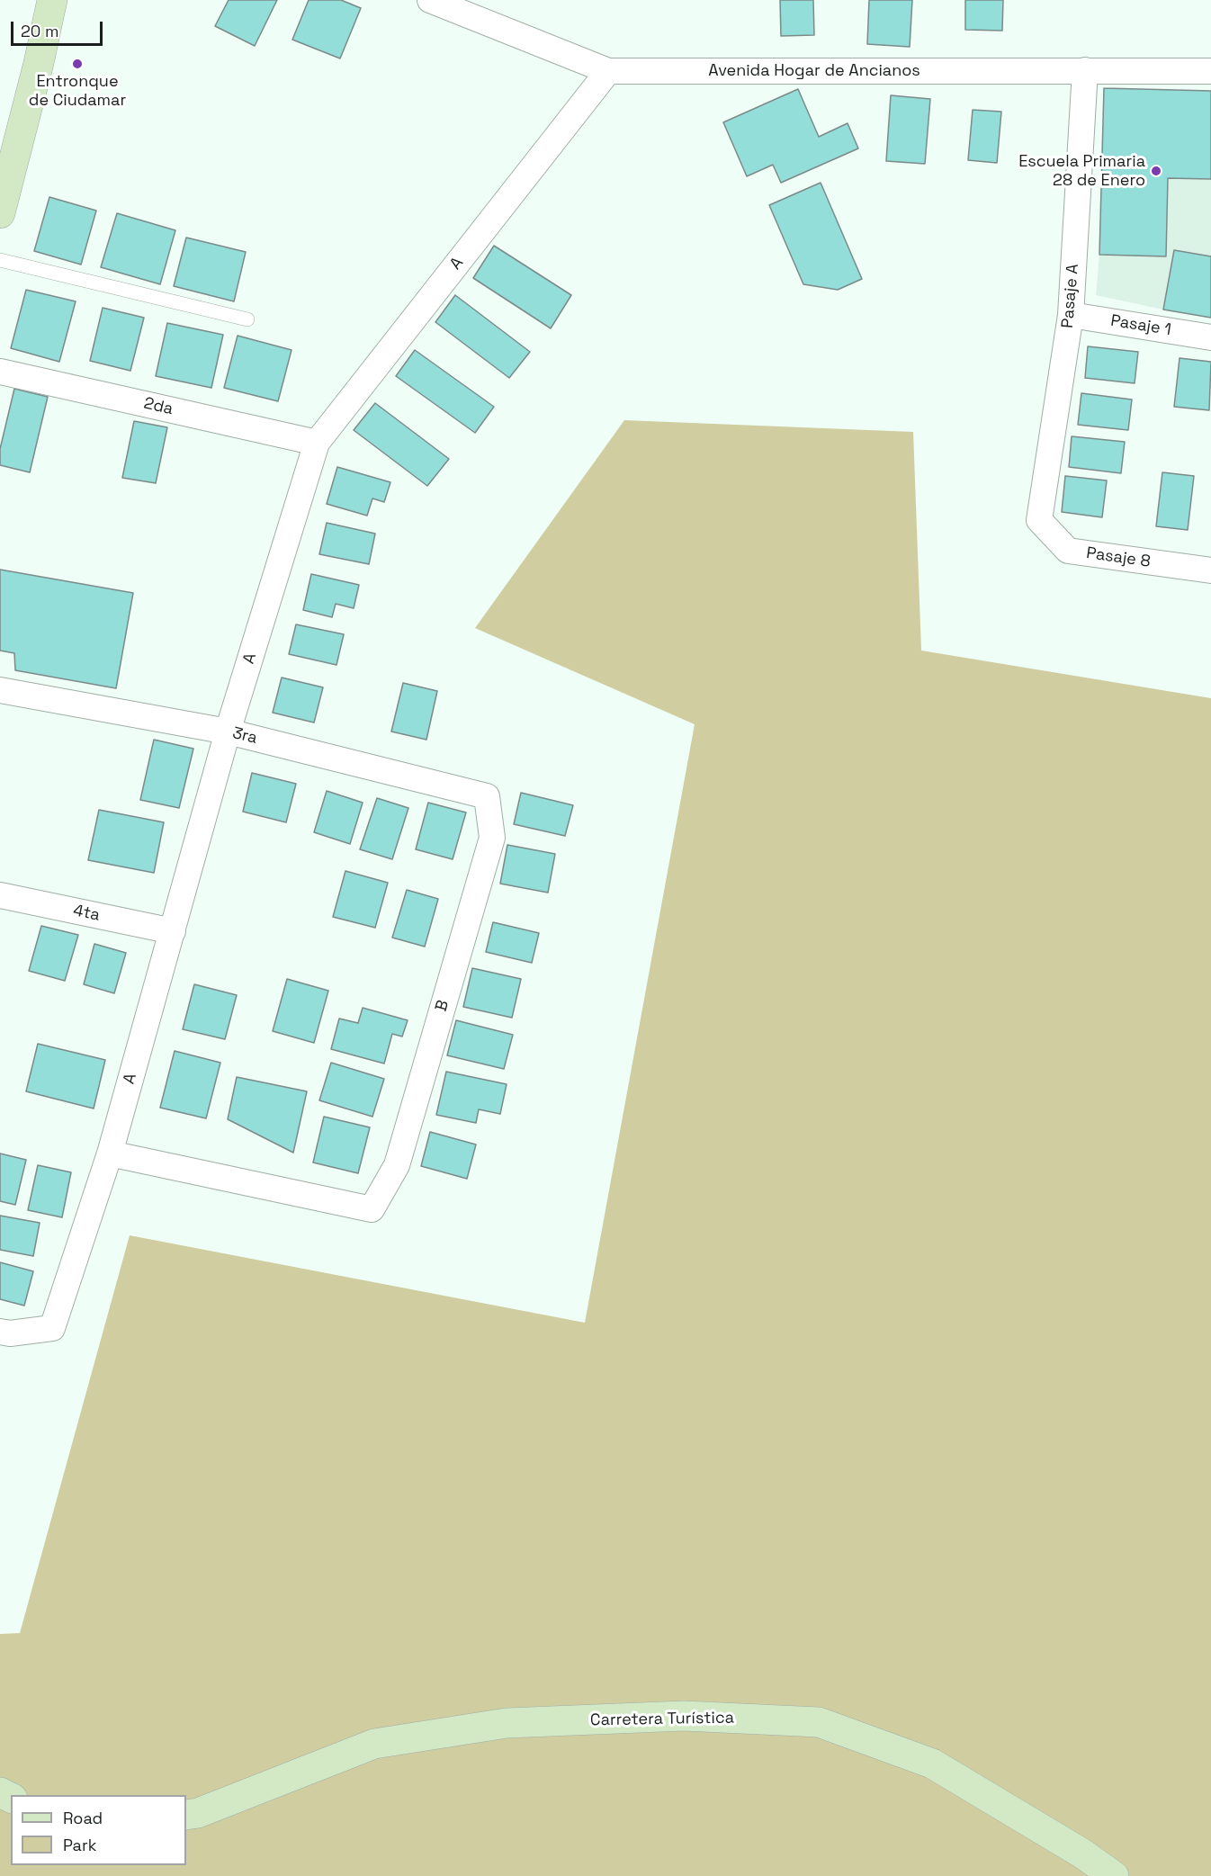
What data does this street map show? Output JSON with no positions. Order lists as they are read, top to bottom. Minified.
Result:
{"streets":{"main road":["Carretera Turística"],"street":["Avenida Hogar de Ancianos","A","Pasaje A","Pasaje 1","2da","Pasaje 8","3ra","4ta","B"]},"crossings":[["Avenida Hogar de Ancianos","A"],["Avenida Hogar de Ancianos","Pasaje A"],["A","2da"],["A","3ra"],["A","4ta"],["A","B"],["Pasaje A","Pasaje 1"],["Pasaje A","Pasaje 8"],["3ra","B"]],"places":["Entronque de Ciudamar","Escuela Primaria 28 de Enero"],"legend":["Road","Park"],"scale_bar":"20 m"}
